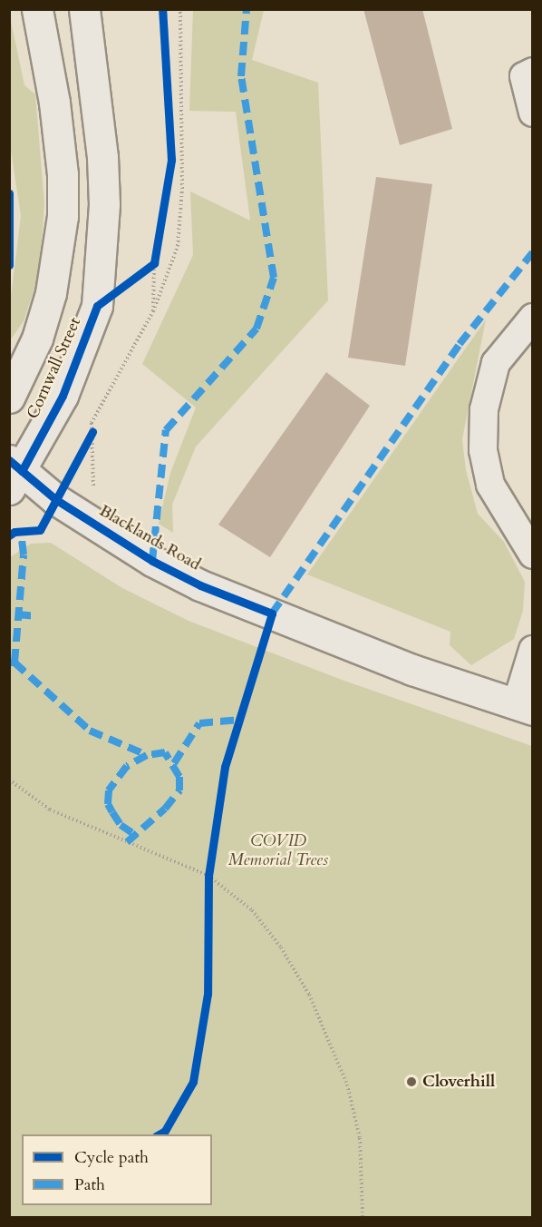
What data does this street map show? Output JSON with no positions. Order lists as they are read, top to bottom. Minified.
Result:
{"streets":{"street":["Cornwall Street","Blacklands Road"]},"crossings":[["Cornwall Street","Blacklands Road"]],"parks":["COVID Memorial Trees"],"places":["Cloverhill"],"legend":["Cycle path","Path"]}
